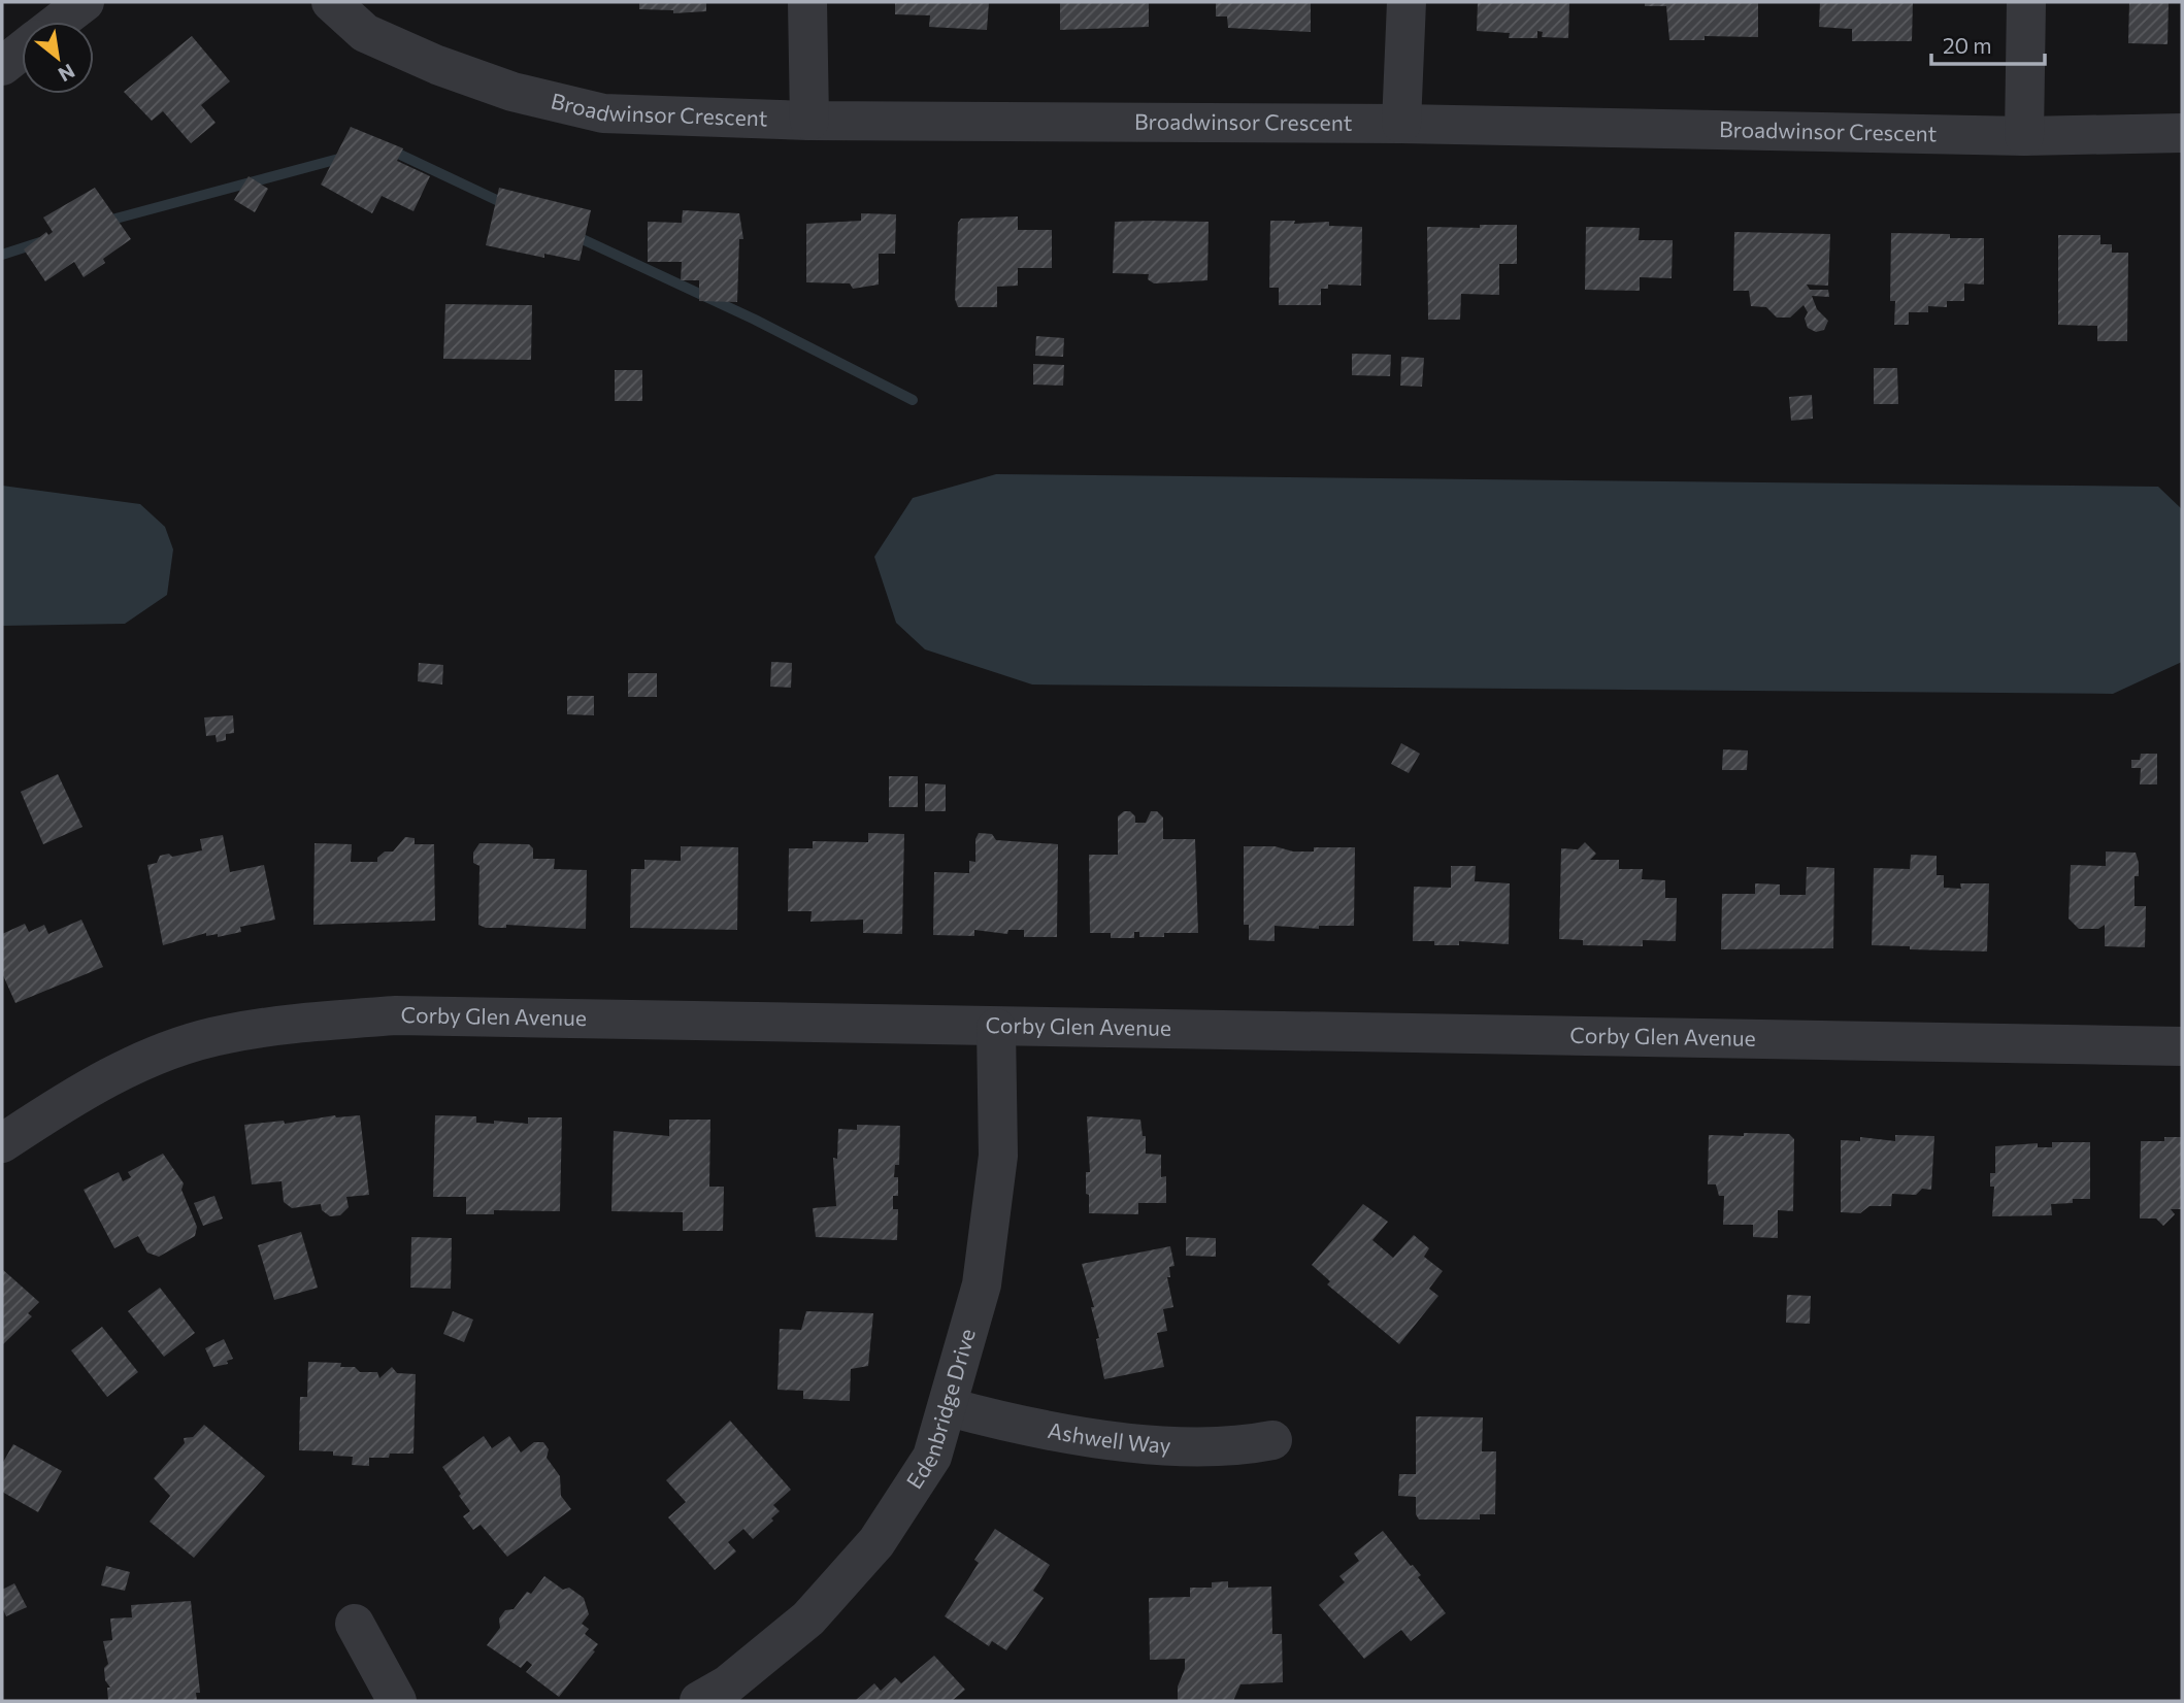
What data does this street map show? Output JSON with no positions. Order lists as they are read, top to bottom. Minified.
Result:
{"streets":{"street":["Broadwinsor Crescent","Corby Glen Avenue","Edenbridge Drive","Ashwell Way"]},"crossings":[["Corby Glen Avenue","Edenbridge Drive"],["Edenbridge Drive","Ashwell Way"]],"scale_bar":"20 m","north":"bottom right"}
